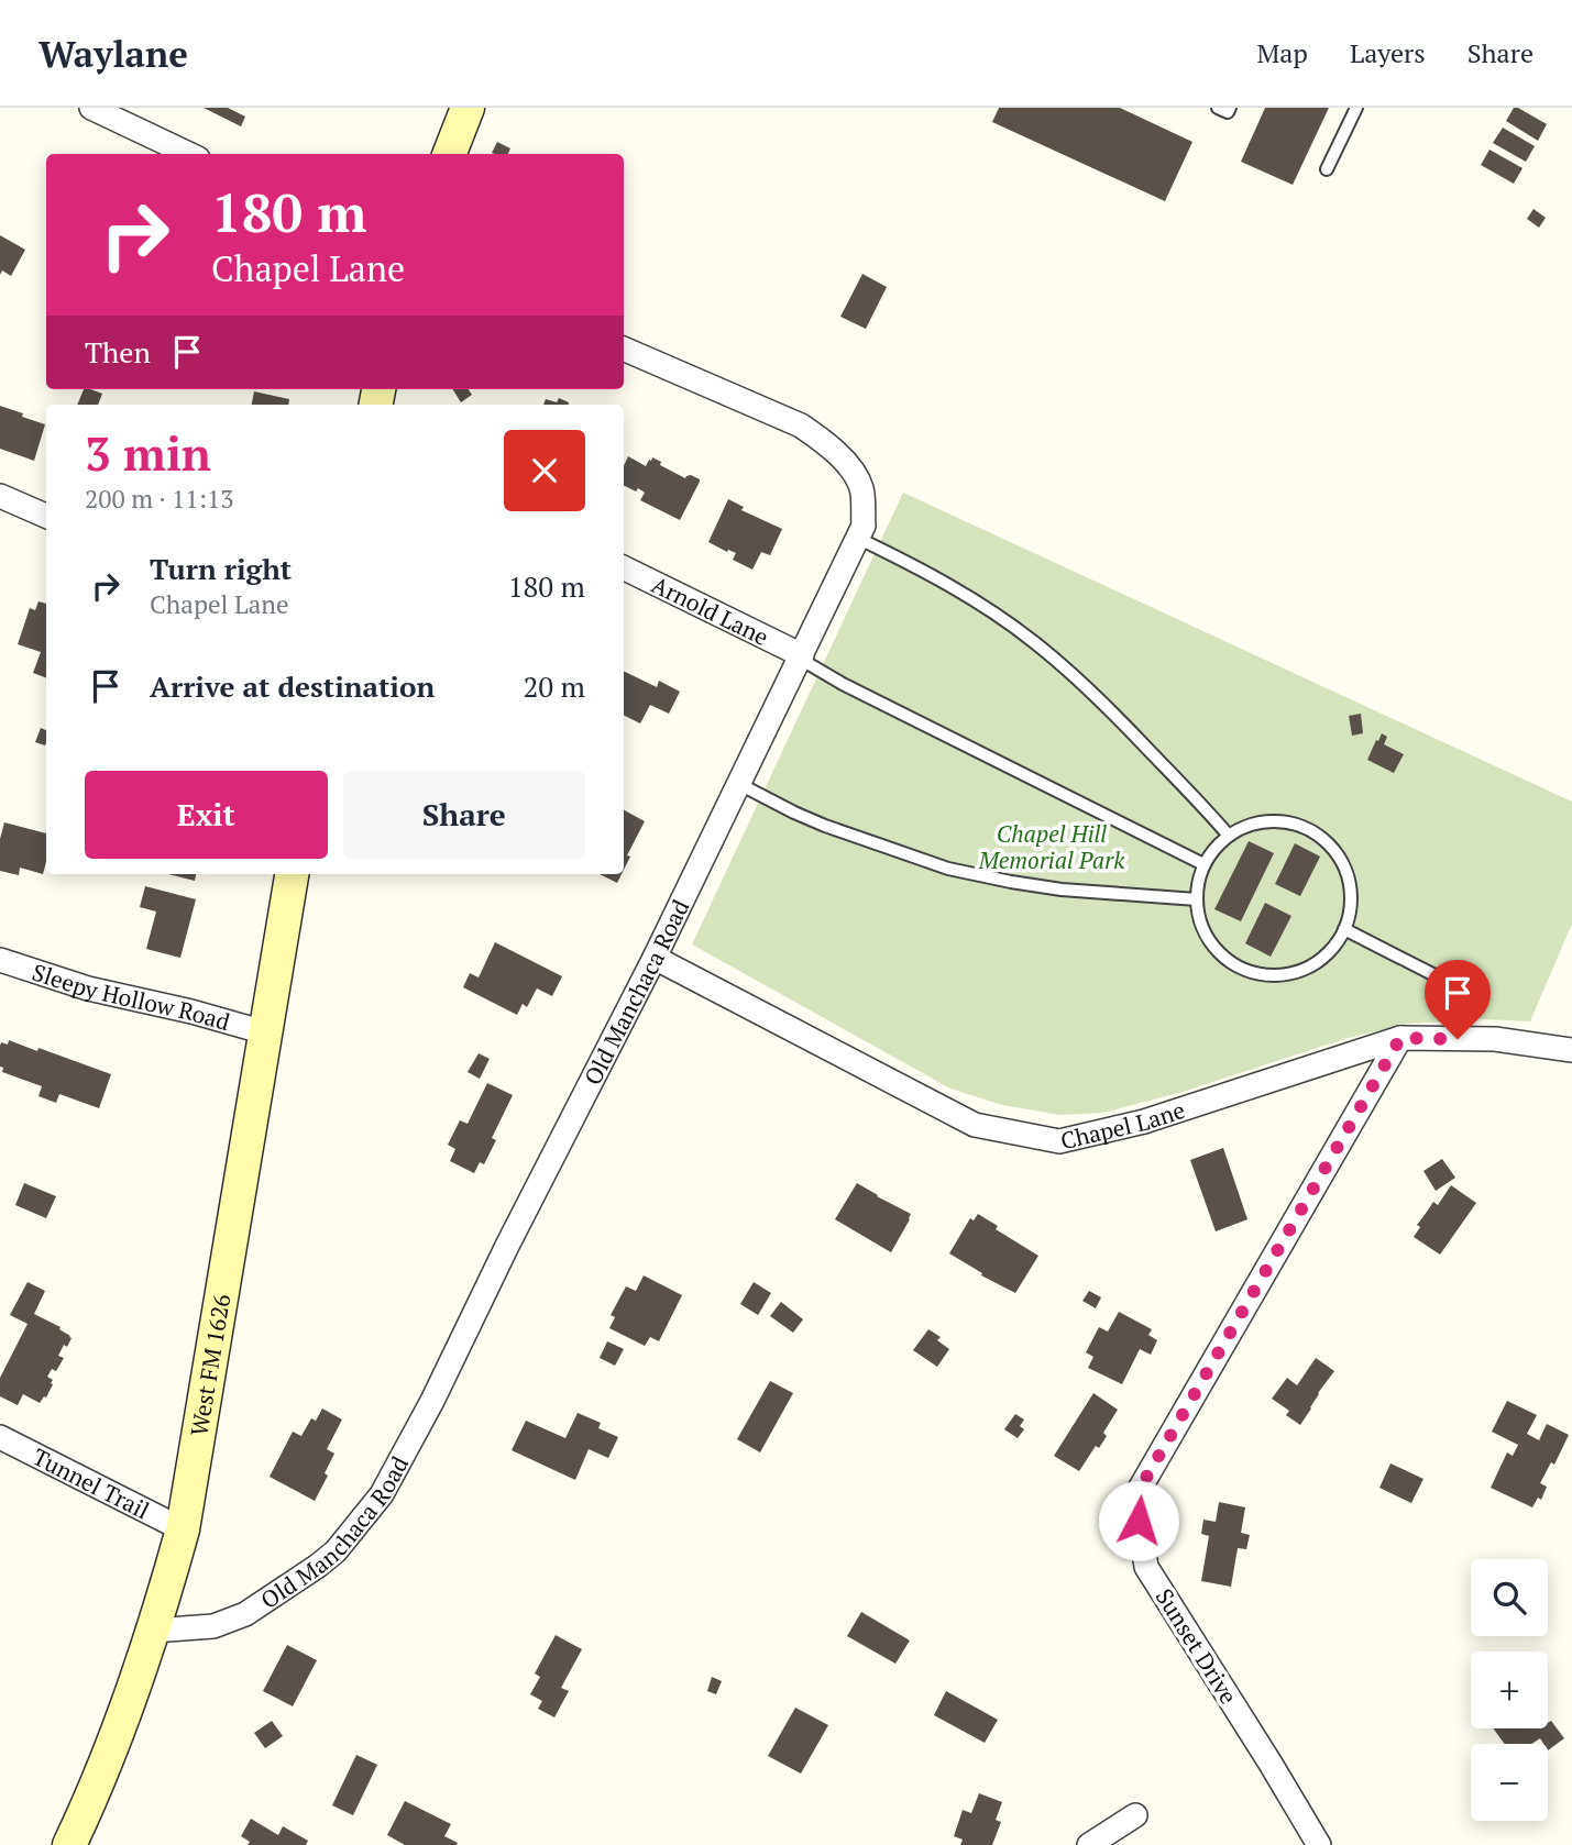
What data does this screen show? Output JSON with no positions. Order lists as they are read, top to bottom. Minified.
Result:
{"streets":{"main road":["West FM 1626"],"street":["Arnold Lane","Old Manchaca Road","Sleepy Hollow Road","Chapel Lane","Tunnel Trail","Sunset Drive"]},"crossings":[["Arnold Lane","Old Manchaca Road"],["Old Manchaca Road","Chapel Lane"],["Old Manchaca Road","West FM 1626"],["Sleepy Hollow Road","West FM 1626"],["Chapel Lane","Sunset Drive"],["West FM 1626","Tunnel Trail"]],"parks":["Chapel Hill Memorial Park"],"page":{"header":"Waylane","nav":["Map","Layers","Share"],"turn":["180 m","Chapel Lane"],"then":"Then","heading":["3 min","200 m · 11:13"],"list":[{"name":"Turn right","note":"Chapel Lane","value":"180 m"},{"name":"Arrive at destination","value":"20 m"}],"buttons":["Exit","Share"],"map_buttons":["+","−"]}}
